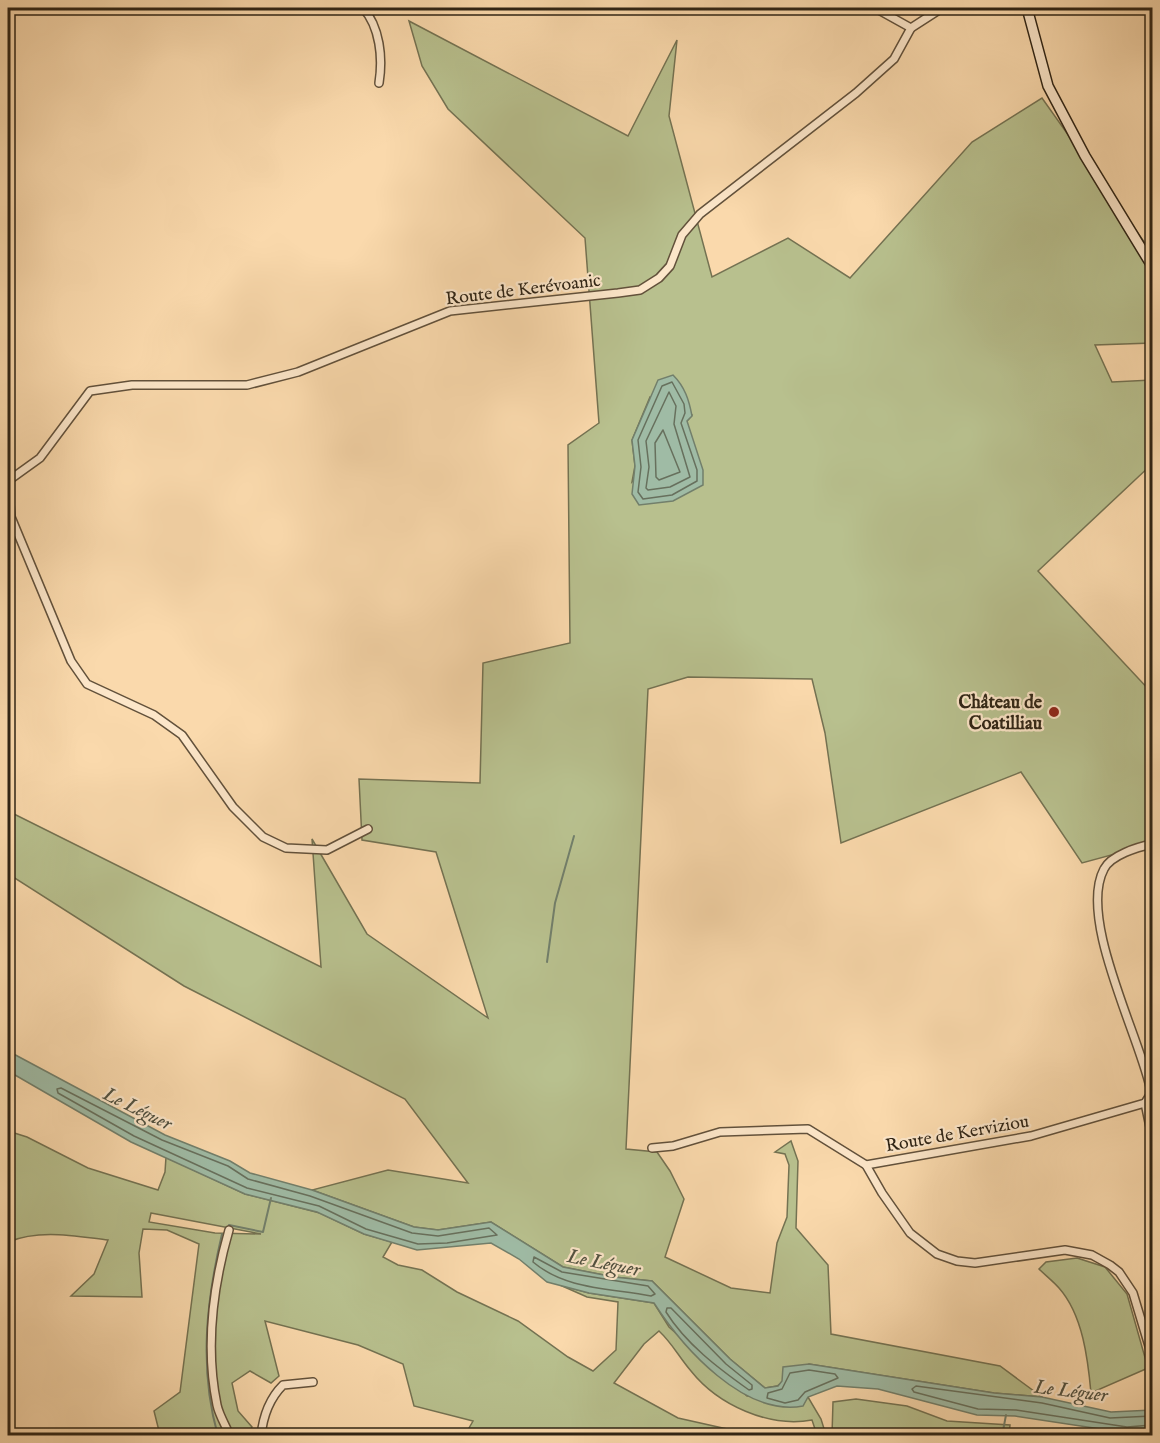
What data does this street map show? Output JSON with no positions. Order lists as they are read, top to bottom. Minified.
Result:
{"streets":{"street":["Route de Kerévoanic","Route de Kerviziou"]},"water":["Le Léguer"],"places":["Château de Coatilliau"]}
